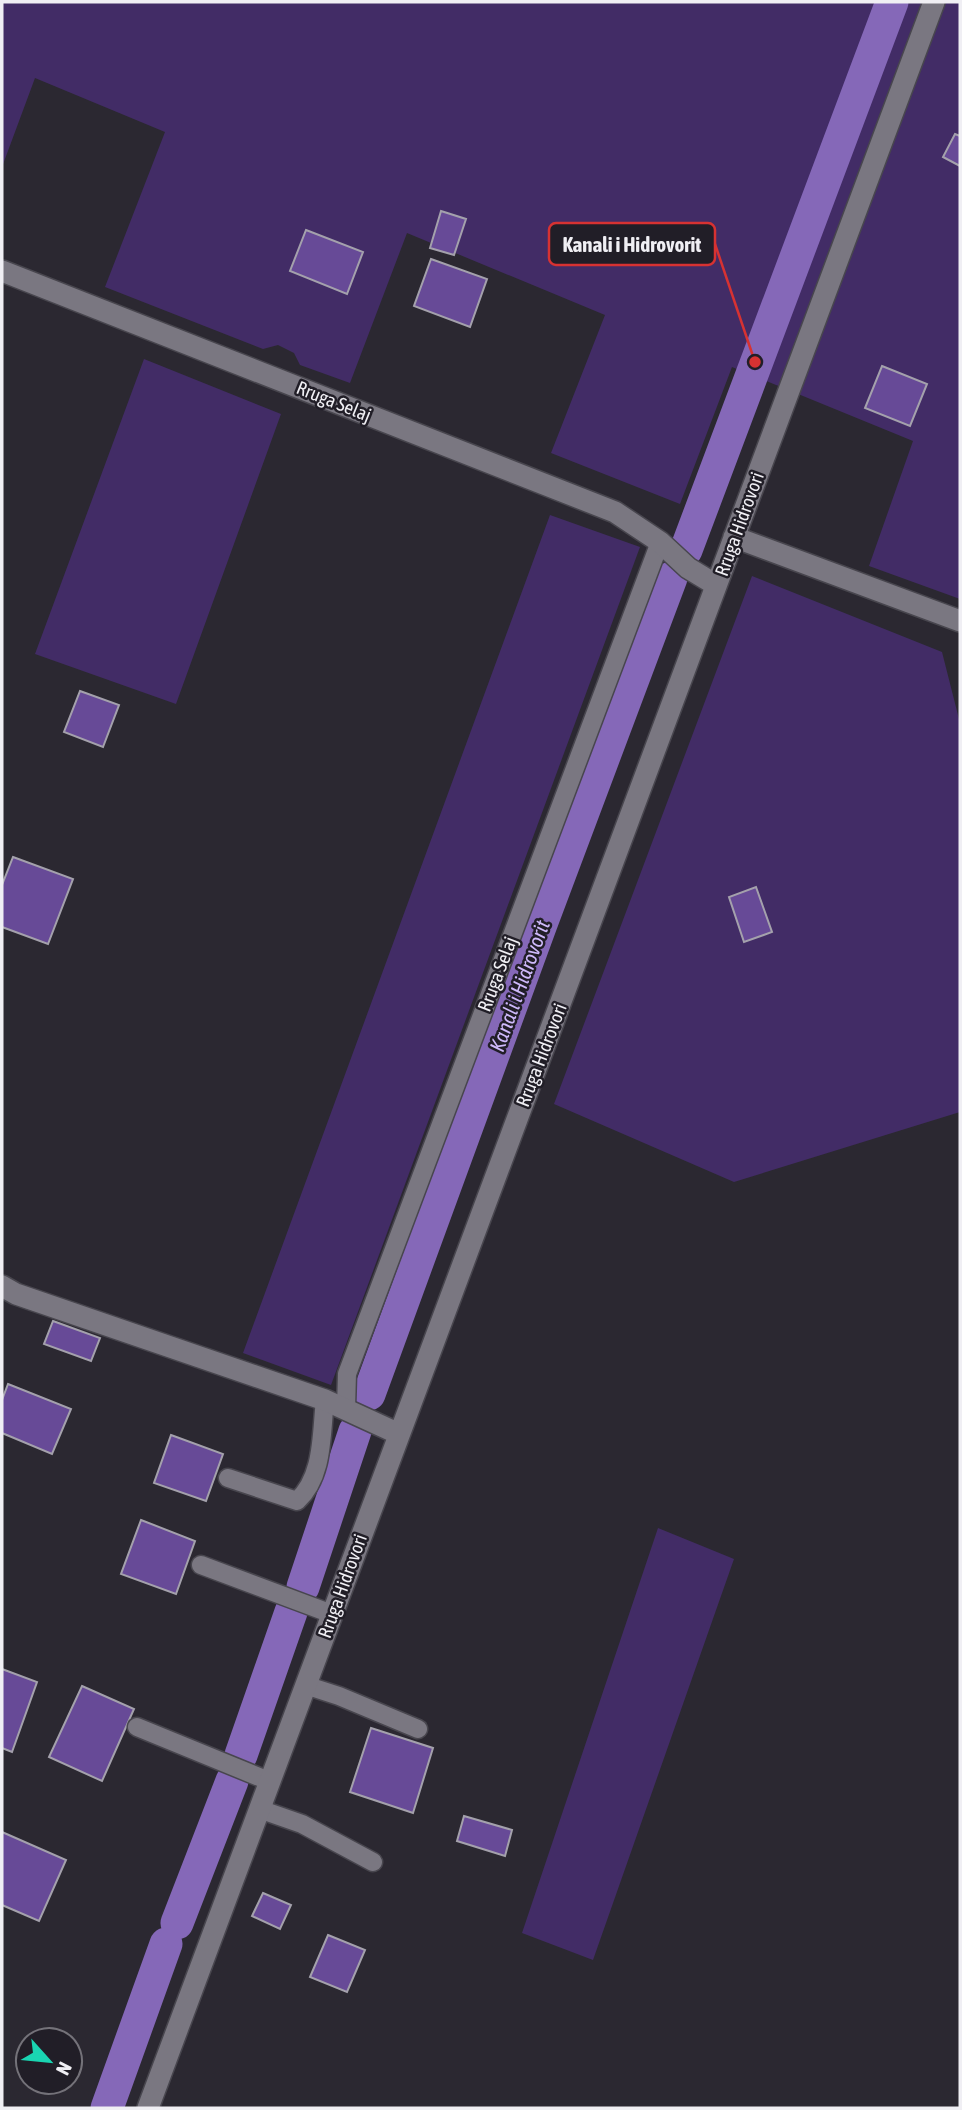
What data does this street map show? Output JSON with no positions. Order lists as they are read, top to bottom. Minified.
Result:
{"streets":{"street":["Rruga Selaj","Rruga Hidrovori"]},"crossings":[["Rruga Selaj","Rruga Hidrovori"]],"water":["Kanali i Hidrovorit"],"places":["Kanali i Hidrovorit"],"north":"bottom right"}
